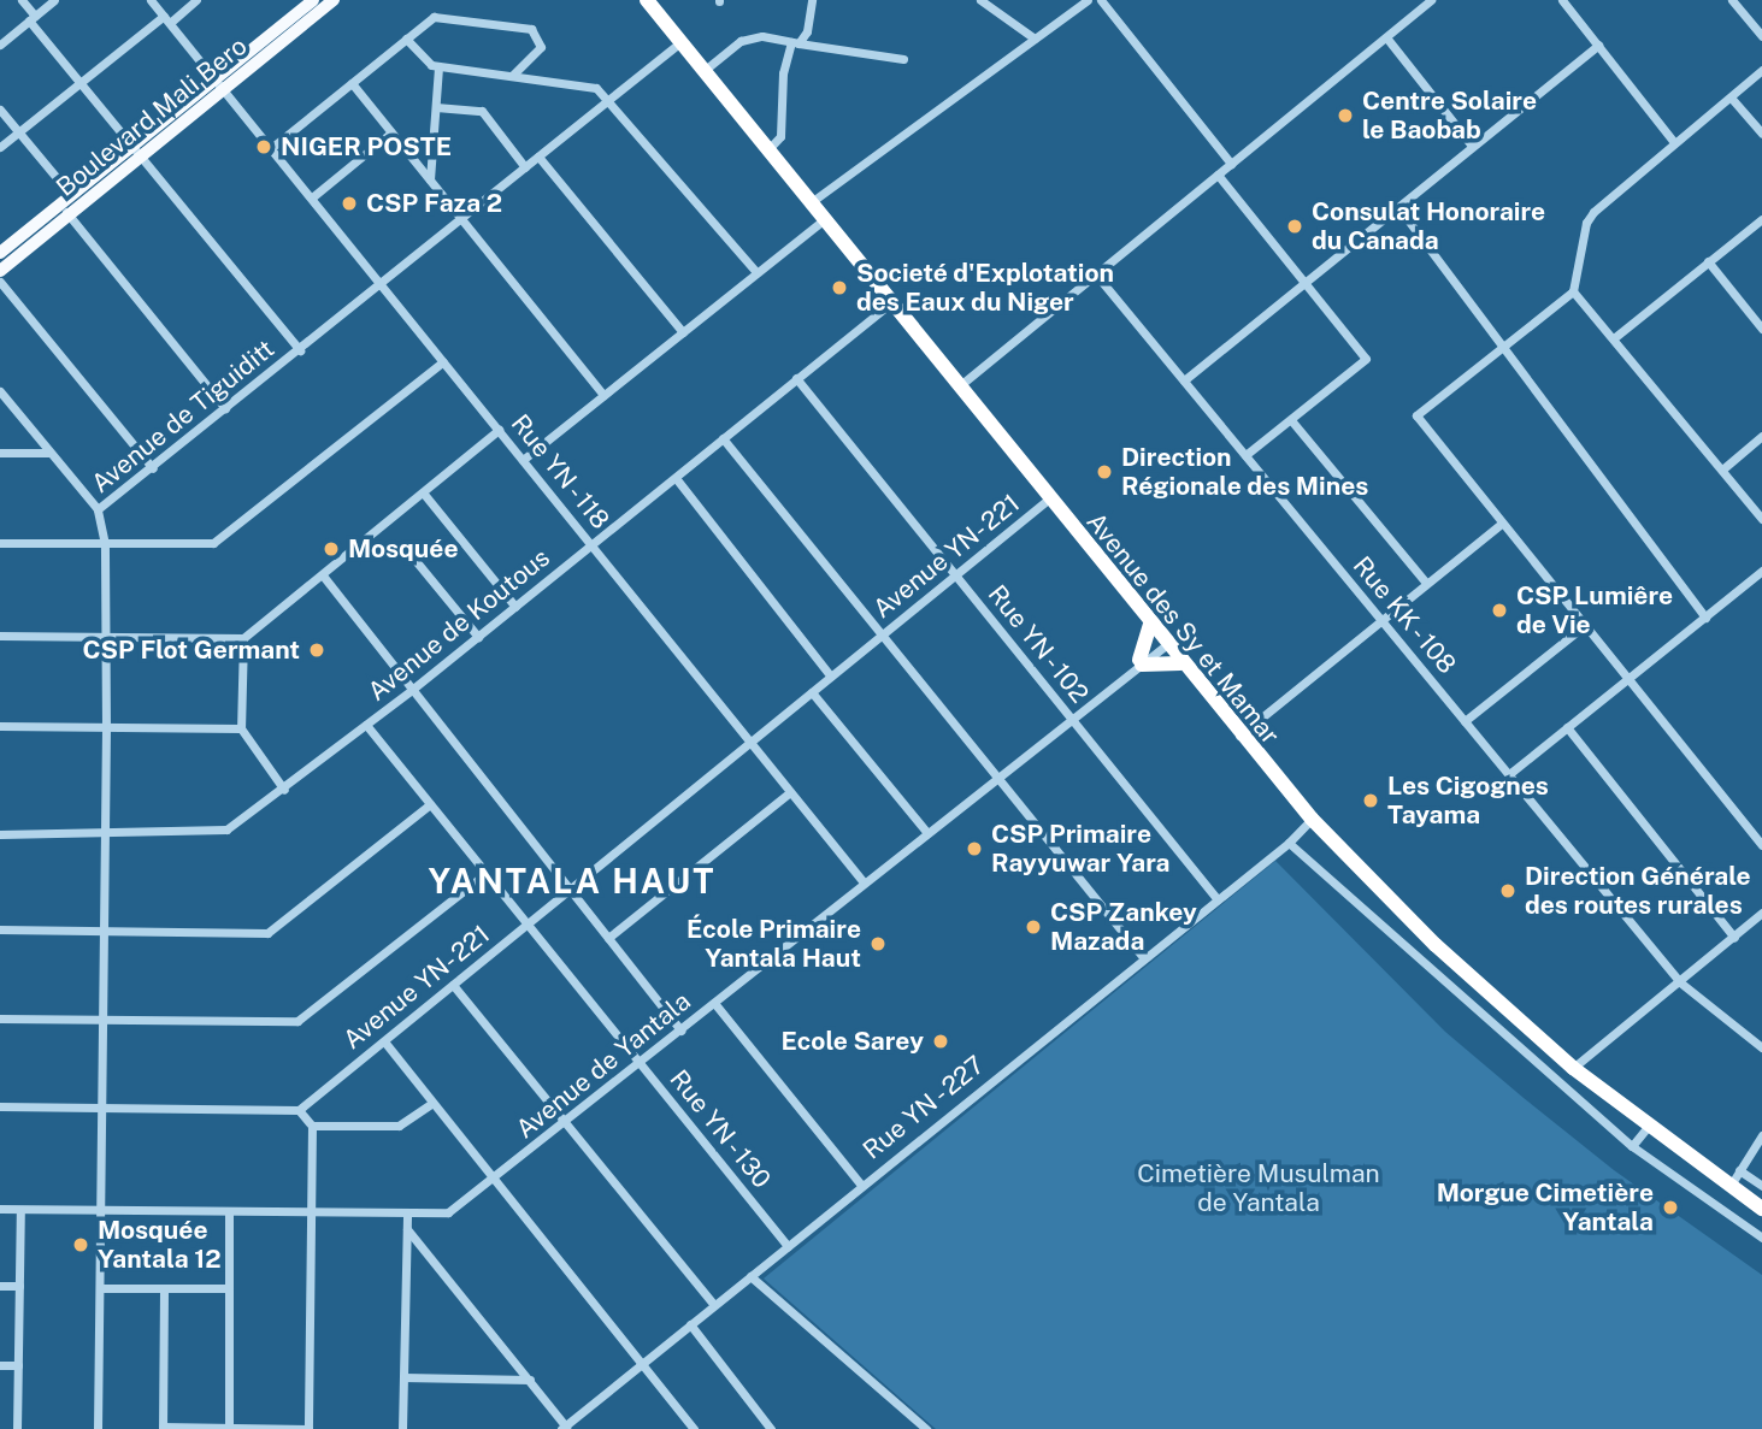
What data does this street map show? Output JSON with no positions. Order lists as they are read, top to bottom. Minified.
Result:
{"streets":{"highway":["Avenue des Sy et Mamar"],"main road":["Boulevard Mali Bero"],"street":["Avenue de Tiguiditt","Rue YN - 118","Avenue YN- 221","Rue KK - 108","Avenue de Koutous","Rue YN - 102","Avenue de Yantala","Rue YN - 227","Rue YN - 130"]},"crossings":[["Boulevard Mali Bero","Rue YN - 118"],["Avenue de Tiguiditt","Rue YN - 118"],["Avenue de Tiguiditt","Avenue de Koutous"],["Avenue de Tiguiditt","Avenue des Sy et Mamar"],["Avenue de Tiguiditt","Avenue de Yantala"],["Rue YN - 118","Avenue YN- 221"],["Rue YN - 118","Avenue de Koutous"],["Rue YN - 118","Avenue de Yantala"],["Avenue YN- 221","Avenue des Sy et Mamar"],["Avenue YN- 221","Rue YN - 102"],["Avenue YN- 221","Rue YN - 130"],["Avenue de Koutous","Avenue des Sy et Mamar"],["Avenue de Koutous","Rue YN - 102"],["Avenue de Koutous","Rue YN - 130"],["Avenue des Sy et Mamar","Avenue de Yantala"],["Avenue des Sy et Mamar","Rue YN - 227"],["Rue YN - 102","Avenue de Yantala"],["Rue YN - 102","Rue YN - 227"],["Avenue de Yantala","Rue YN - 130"],["Rue YN - 227","Rue YN - 130"]],"districts":["YANTALA HAUT"],"parks":["Cimetière Musulman de Yantala"],"places":["Centre Solaire le Baobab","NIGER POSTE","CSP Faza 2","Consulat Honoraire du Canada","Societé d'Explotation des Eaux du Niger","Direction Régionale des Mines","Mosquée","CSP Lumiêre de Vie","CSP Flot Germant","Les Cigognes Tayama","CSP Primaire Rayyuwar Yara","Direction Générale des routes rurales","CSP Zankey Mazada","École Primaire Yantala Haut","Ecole Sarey","Morgue Cimetière Yantala","Mosquée Yantala 12"]}
